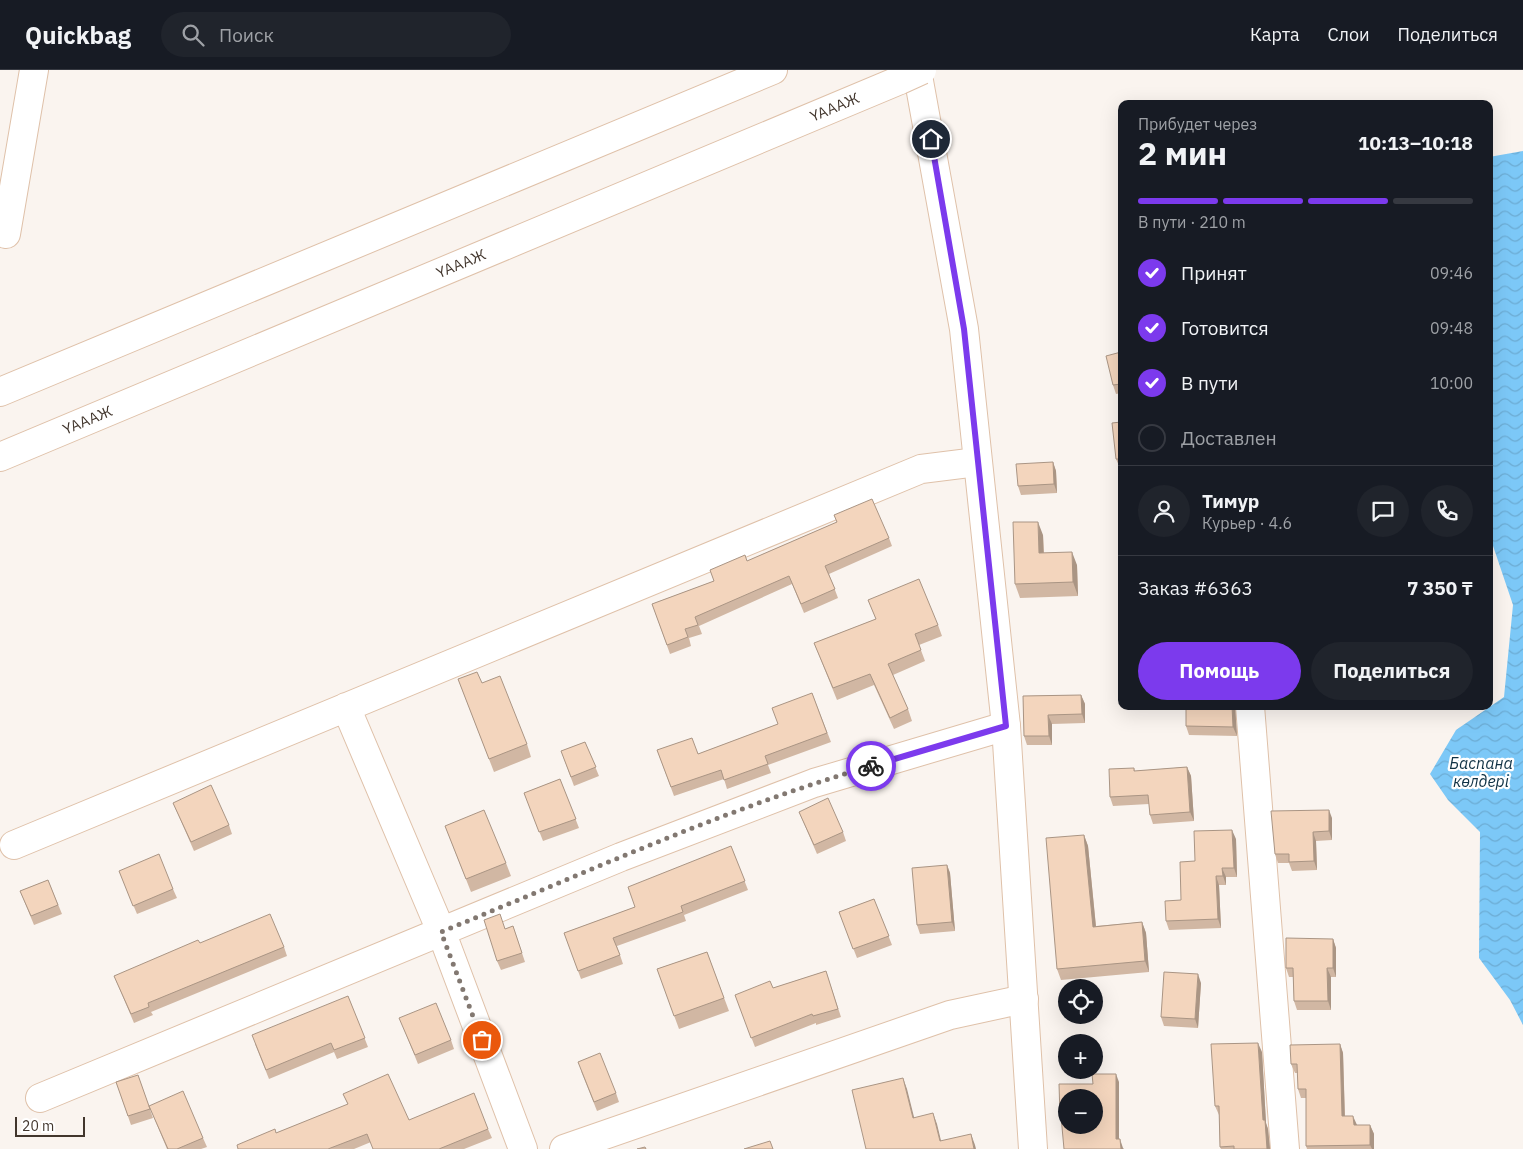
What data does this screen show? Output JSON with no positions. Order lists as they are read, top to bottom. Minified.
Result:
{"streets":{"main road":["ҮАААЖ"]},"water":["Баспана көлдері"],"scale_bar":"20 m","page":{"header":"Quickbag","search":"Поиск","nav":["Карта","Слои","Поделиться"],"heading":["2 мин","Прибудет через","10:13–10:18"],"panel":["Тимур","Курьер · 4.6","Заказ #6363","7 350 ₸"],"bar":"В пути · 210 m","list":[["Принят","09:46"],["Готовится","09:48"],["В пути","10:00"],"Доставлен"],"buttons":["Помощь","Поделиться"],"map_buttons":["+","−"],"scale":"20 m"}}
